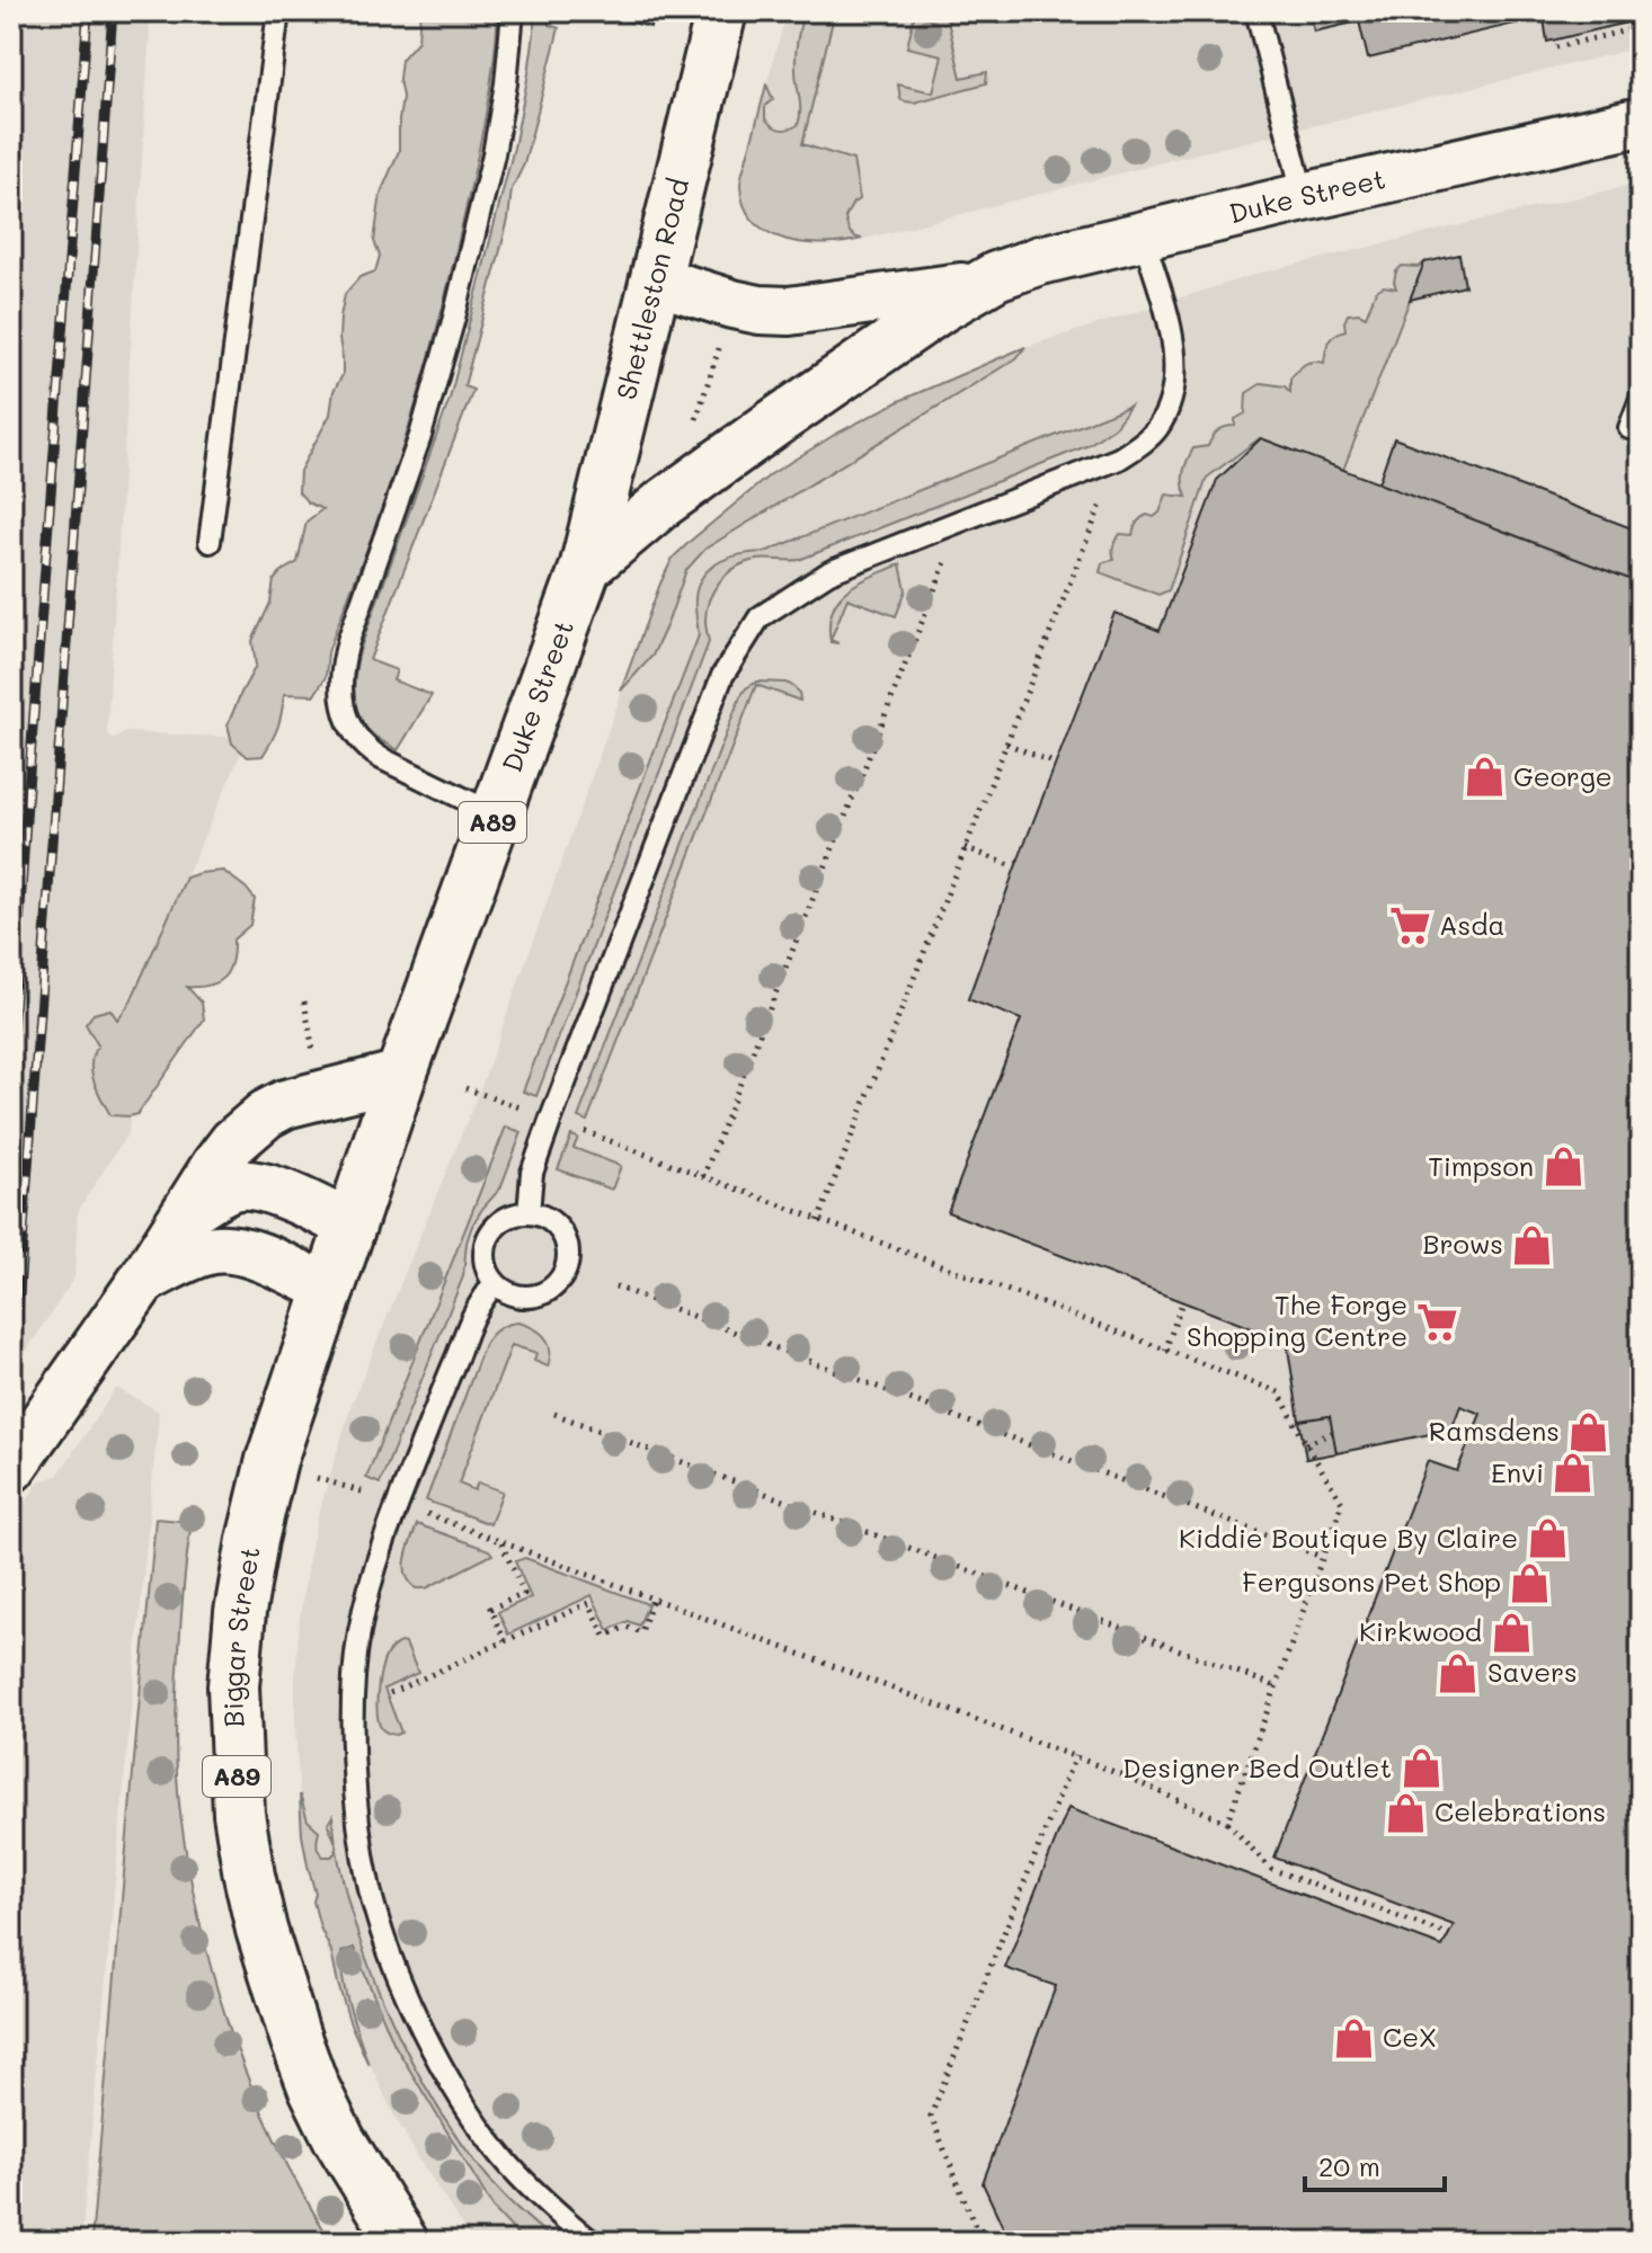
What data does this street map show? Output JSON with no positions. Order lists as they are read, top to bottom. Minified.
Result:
{"streets":{"main road":["Duke Street","Shettleston Road","A89","Biggar Street"]},"crossings":[["Duke Street","Shettleston Road"],["Duke Street","Biggar Street"]],"places":{"shop":["George","Timpson","Brows","Ramsdens","Envi","Kiddie Boutique By Claire","Fergusons Pet Shop","Kirkwood","Savers","Designer Bed Outlet","Celebrations","CeX"],"supermarket":["Asda","The Forge Shopping Centre"]},"scale_bar":"20 m"}
